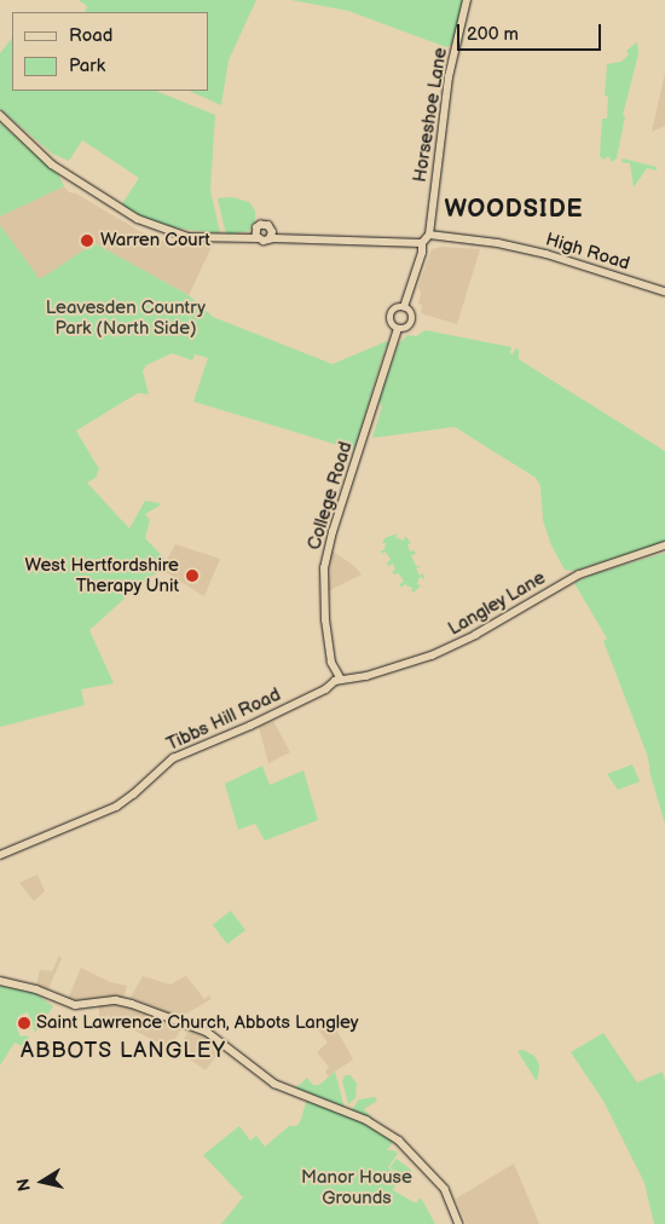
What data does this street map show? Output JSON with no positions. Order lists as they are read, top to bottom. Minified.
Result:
{"streets":{"street":["Horseshoe Lane","High Road","College Road","Langley Lane","Tibbs Hill Road"]},"crossings":[["Horseshoe Lane","High Road"],["College Road","Langley Lane"],["College Road","Tibbs Hill Road"],["Langley Lane","Tibbs Hill Road"]],"districts":["WOODSIDE","ABBOTS LANGLEY"],"parks":["Leavesden Country Park (North Side)","Manor House Grounds"],"places":["Warren Court","West Hertfordshire Therapy Unit","Saint Lawrence Church, Abbots Langley"],"legend":["Road","Park"],"scale_bar":"200 m","north":"left"}
